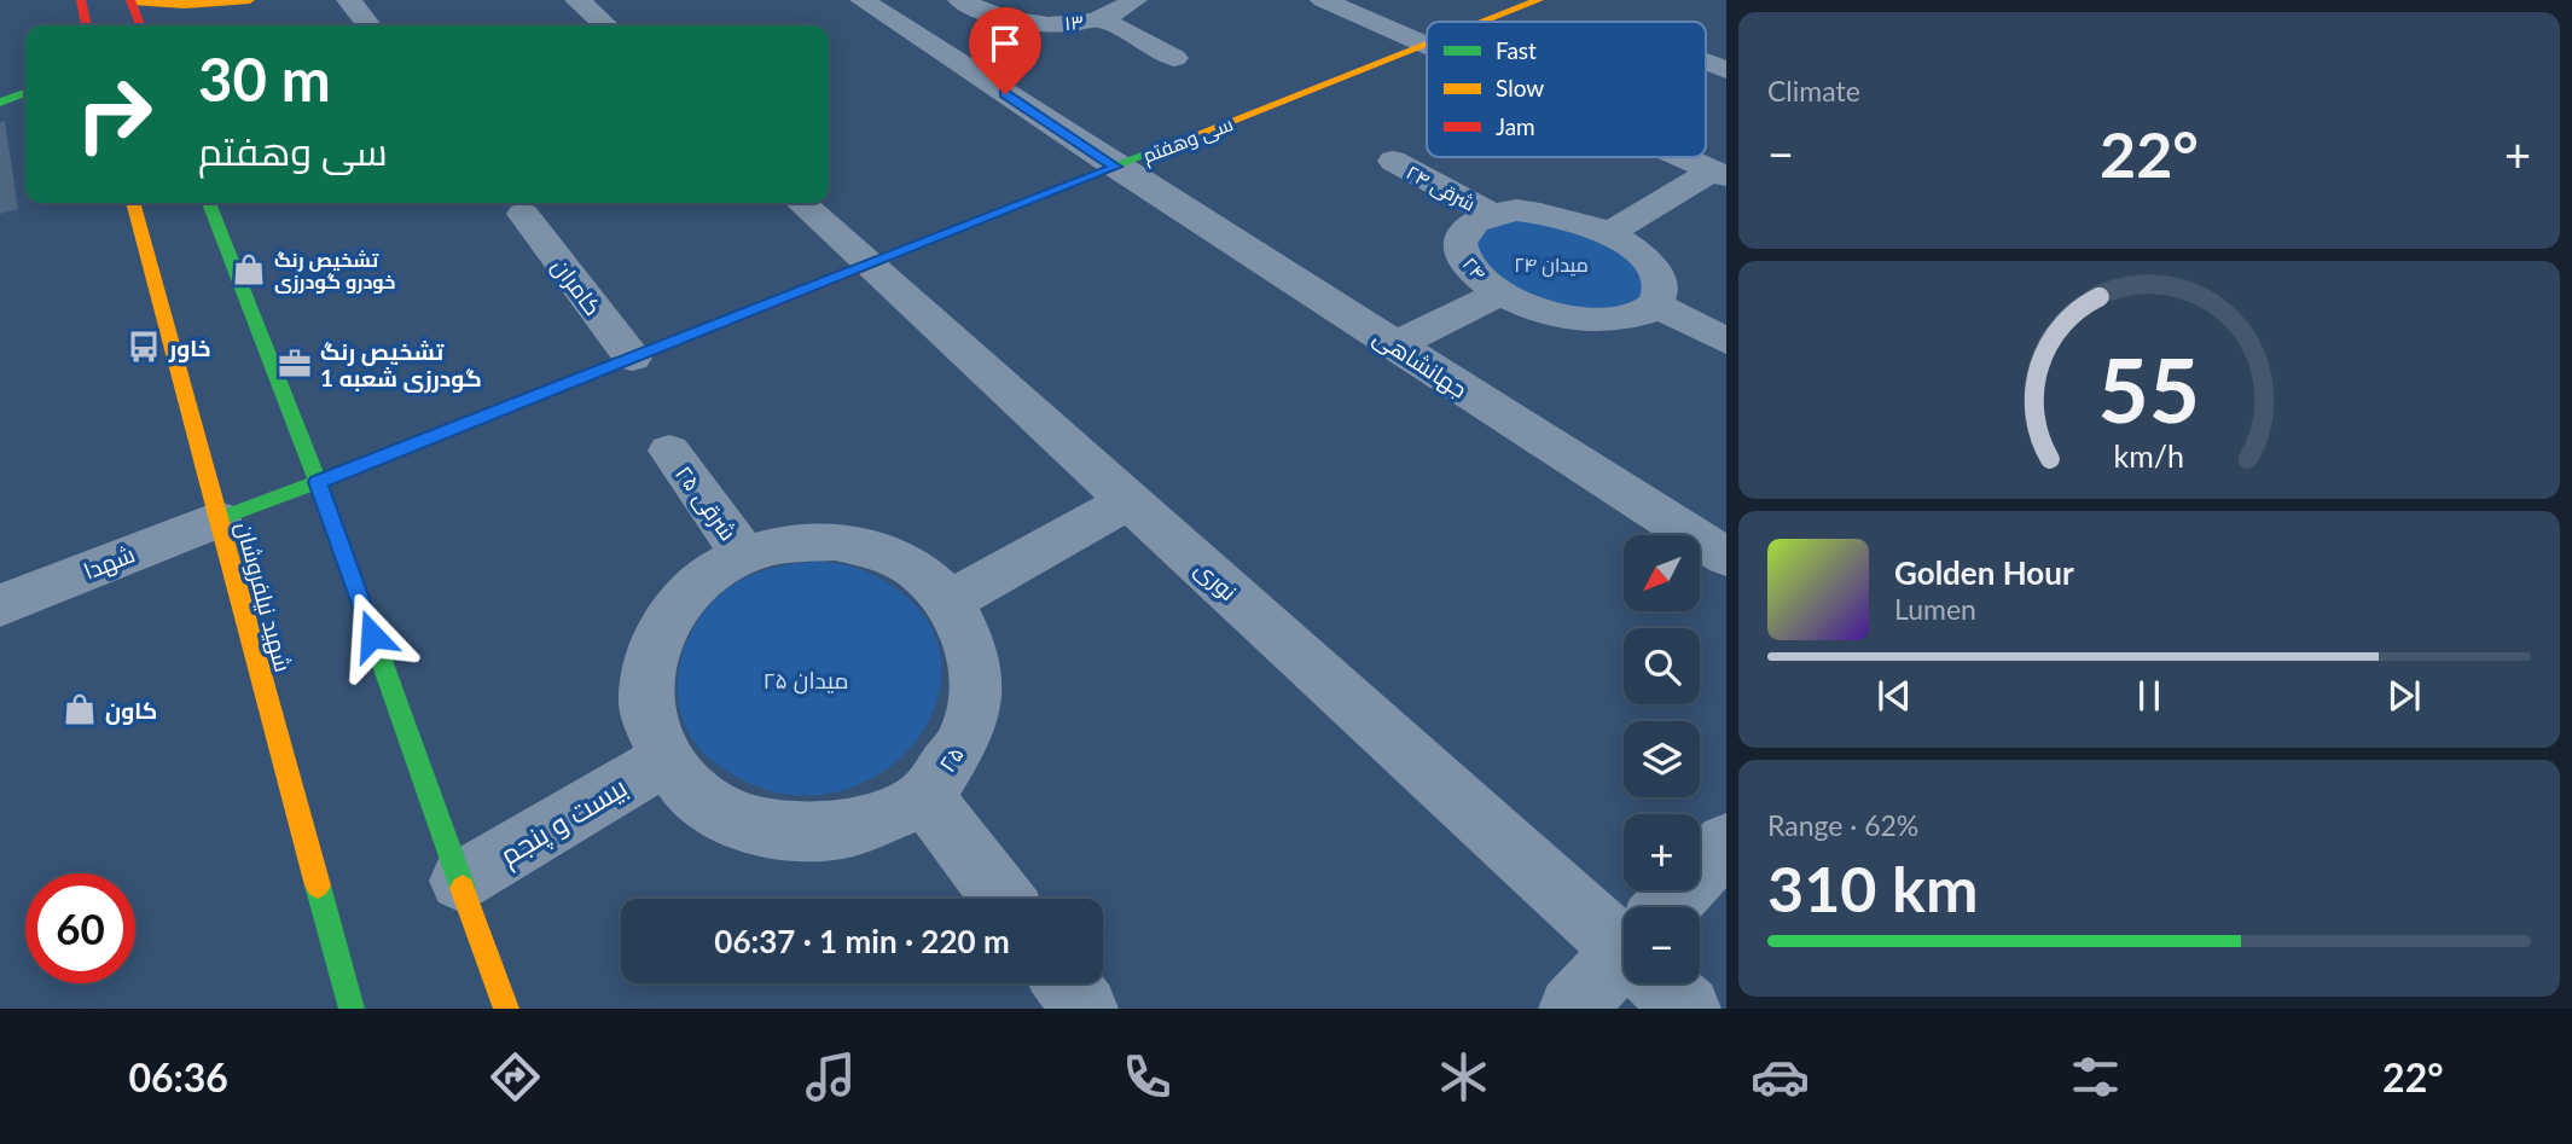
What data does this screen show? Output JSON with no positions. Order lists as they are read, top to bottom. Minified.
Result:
{"streets":{"main road":["سی وهفتم","شهید نیلفروشان"],"street":["۱۳","۲۴ شرقی","۲۴","کامران","جهانشاهی","۲۵ شرقی","شهدا","نوری","۲۵","بیست و پنجم"]},"crossings":[["سی وهفتم","کامران"],["سی وهفتم","جهانشاهی"],["سی وهفتم","شهدا"],["سی وهفتم","نوری"],["سی وهفتم","شهید نیلفروشان"],["۲۴ شرقی","۲۴"],["۲۵ شرقی","۲۵"],["شهدا","شهید نیلفروشان"],["۲۵","بیست و پنجم"]],"parks":["میدان ۲۴","میدان ۲۵"],"places":{"shop":["تشخیص رنگ خودرو گودرزی","کاون"],"bus stop":["خاور"],"office":["تشخیص رنگ گودرزی شعبه 1"]},"legend":["Fast","Slow","Jam"],"north":"bottom left","page":{"tile":["Climate",["Range · 62%","310 km"]],"turn":["30 m","سی وهفتم"],"heat":["−","22°","+"],"map_buttons":["+","−"],"song":["Golden Hour","Lumen"],"limit":"60","trip":"06:37 · 1 min · 220 m","tabs":["06:36","22°"],"gauge":["55","km/h"]}}
